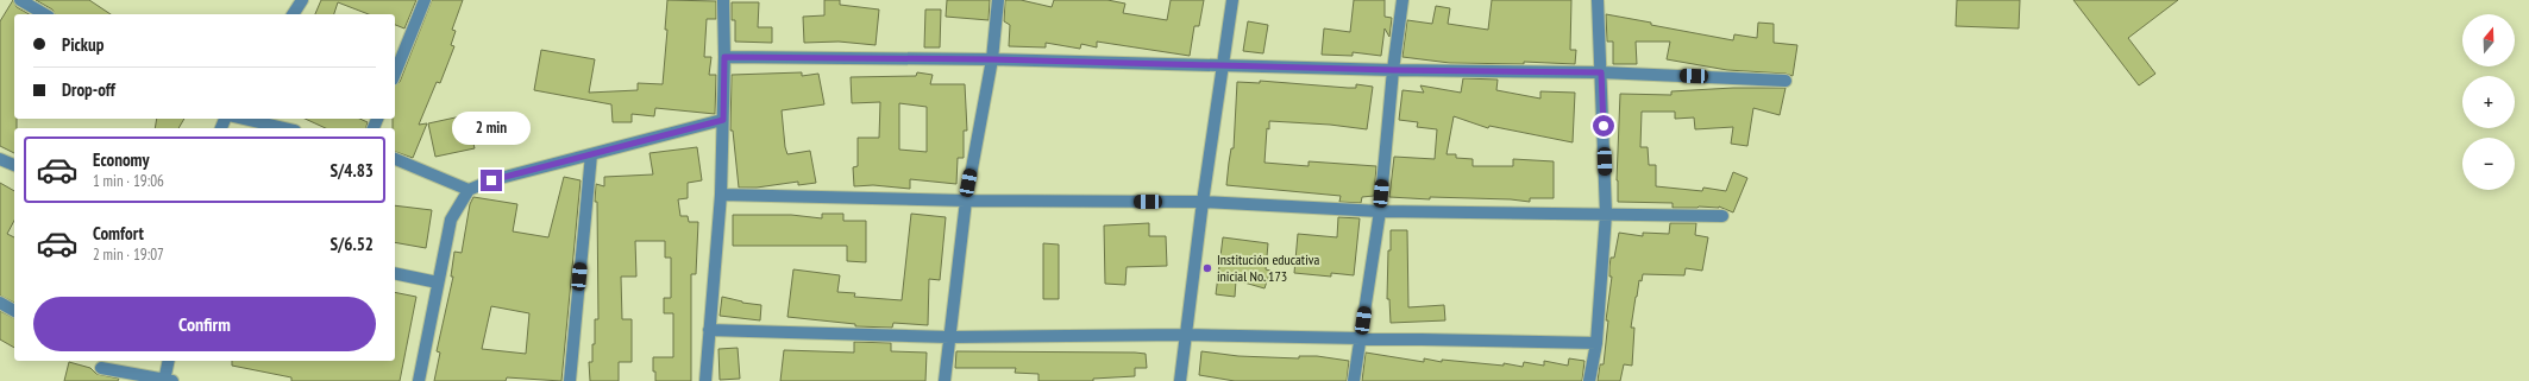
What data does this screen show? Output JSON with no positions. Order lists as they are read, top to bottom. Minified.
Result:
{"places":["Institución educativa inicial No. 173"],"north":"top","page":{"map_buttons":["+","−"],"banner":["Pickup","Drop-off"],"bubble":"2 min","list":[{"name":"Economy","note":"1 min · 19:06","value":"S/4.83"},{"name":"Comfort","note":"2 min · 19:07","value":"S/6.52"}],"buttons":"Confirm"}}
